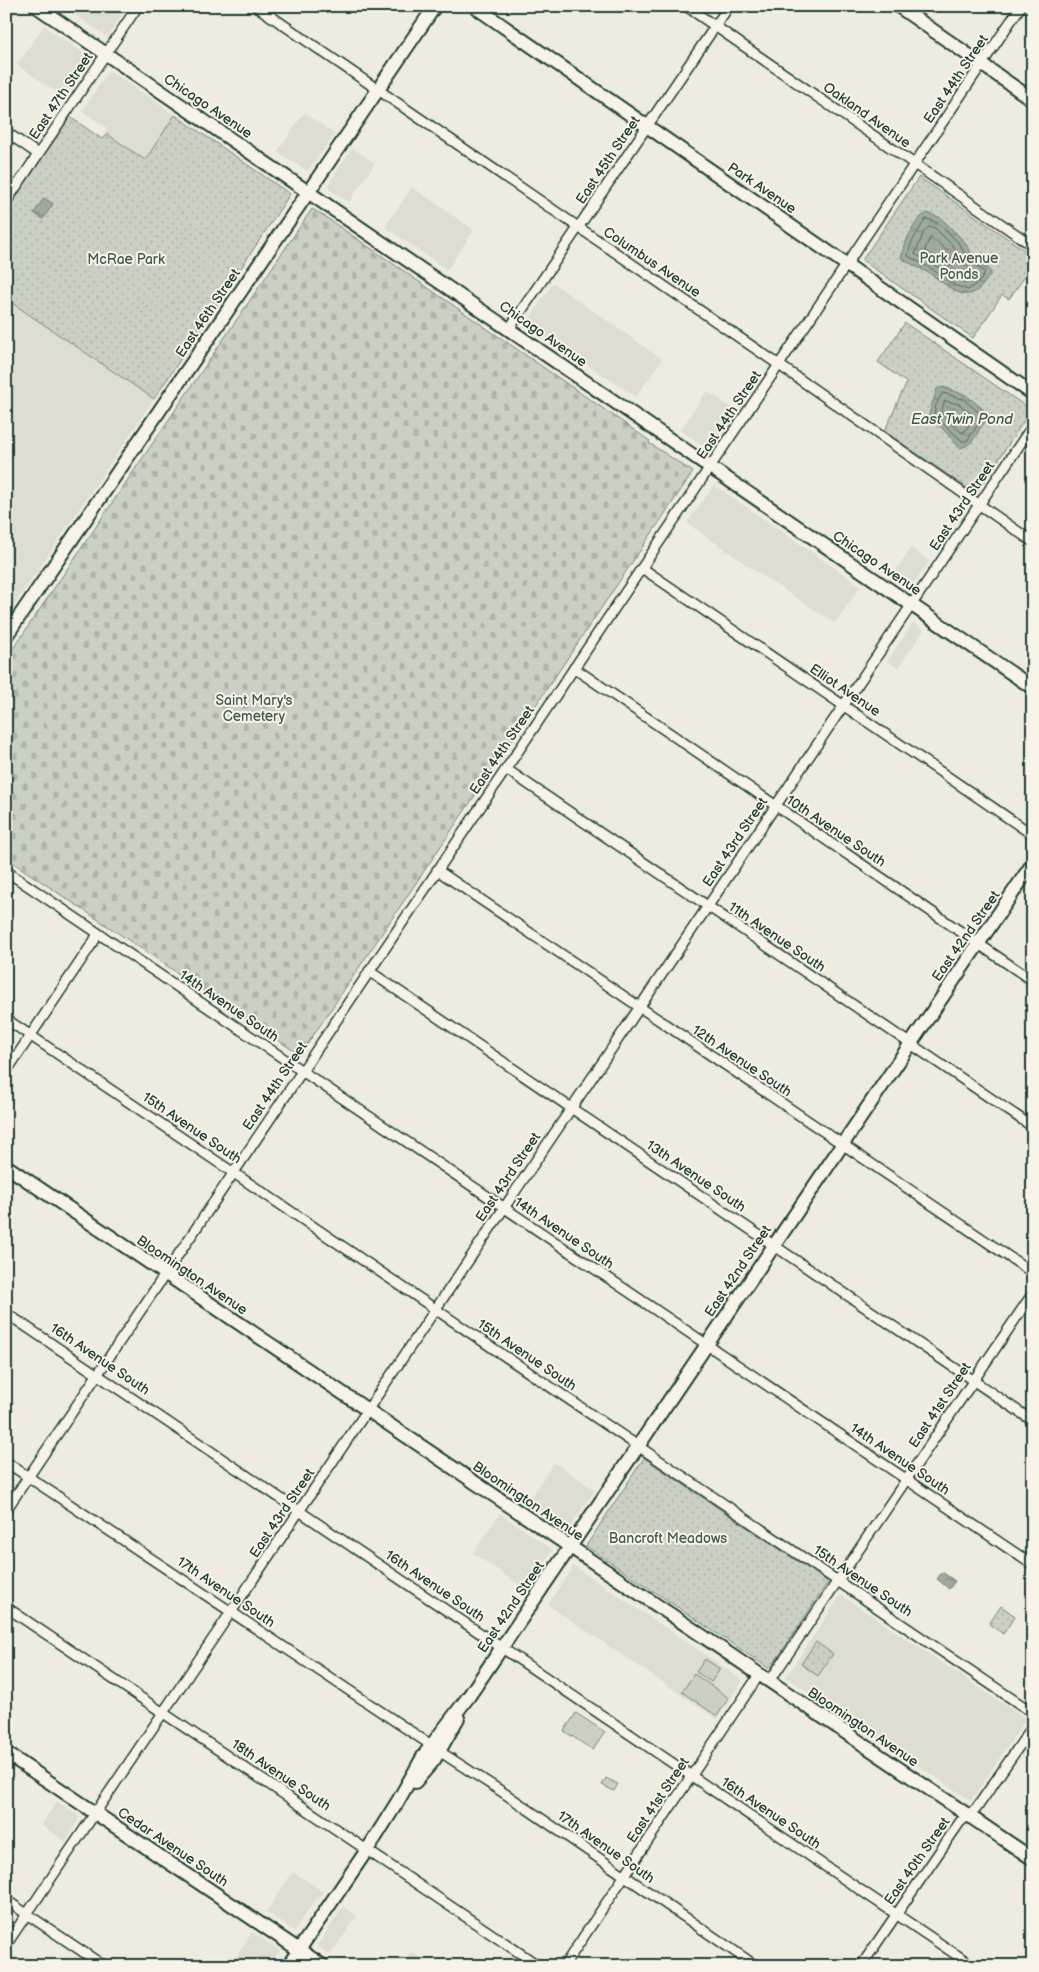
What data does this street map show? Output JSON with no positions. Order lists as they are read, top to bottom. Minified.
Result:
{"streets":{"street":["East 44th Street","East 47th Street","Chicago Avenue","Oakland Avenue","East 45th Street","Park Avenue","Columbus Avenue","East 46th Street","East 43rd Street","Elliot Avenue","10th Avenue South","East 42nd Street","11th Avenue South","14th Avenue South","12th Avenue South","15th Avenue South","13th Avenue South","Bloomington Avenue","16th Avenue South","East 41st Street","17th Avenue South","18th Avenue South","Cedar Avenue South","East 40th Street"]},"crossings":[["East 44th Street","Chicago Avenue"],["East 44th Street","Oakland Avenue"],["East 44th Street","Park Avenue"],["East 44th Street","Columbus Avenue"],["East 44th Street","Elliot Avenue"],["East 44th Street","10th Avenue South"],["East 44th Street","11th Avenue South"],["East 44th Street","14th Avenue South"],["East 44th Street","12th Avenue South"],["East 44th Street","15th Avenue South"],["East 44th Street","13th Avenue South"],["East 44th Street","Bloomington Avenue"],["East 44th Street","16th Avenue South"],["East 44th Street","17th Avenue South"],["East 47th Street","Chicago Avenue"],["Chicago Avenue","East 45th Street"],["Chicago Avenue","East 46th Street"],["Chicago Avenue","East 43rd Street"],["Oakland Avenue","East 45th Street"],["East 45th Street","Park Avenue"],["East 45th Street","Columbus Avenue"],["Columbus Avenue","East 46th Street"],["Columbus Avenue","East 43rd Street"],["East 43rd Street","Elliot Avenue"],["East 43rd Street","10th Avenue South"],["East 43rd Street","11th Avenue South"],["East 43rd Street","14th Avenue South"],["East 43rd Street","12th Avenue South"],["East 43rd Street","15th Avenue South"],["East 43rd Street","13th Avenue South"],["East 43rd Street","Bloomington Avenue"],["East 43rd Street","16th Avenue South"],["East 43rd Street","17th Avenue South"],["East 43rd Street","18th Avenue South"],["East 43rd Street","Cedar Avenue South"],["10th Avenue South","East 42nd Street"],["East 42nd Street","11th Avenue South"],["East 42nd Street","14th Avenue South"],["East 42nd Street","12th Avenue South"],["East 42nd Street","15th Avenue South"],["East 42nd Street","13th Avenue South"],["East 42nd Street","Bloomington Avenue"],["East 42nd Street","16th Avenue South"],["East 42nd Street","17th Avenue South"],["East 42nd Street","18th Avenue South"],["East 42nd Street","Cedar Avenue South"],["14th Avenue South","East 41st Street"],["15th Avenue South","East 41st Street"],["13th Avenue South","East 41st Street"],["Bloomington Avenue","East 41st Street"],["Bloomington Avenue","East 40th Street"],["16th Avenue South","East 41st Street"],["16th Avenue South","East 40th Street"],["East 41st Street","17th Avenue South"]],"water":["East Twin Pond"],"parks":["Park Avenue Ponds","McRae Park","Saint Mary's Cemetery","Bancroft Meadows"]}
